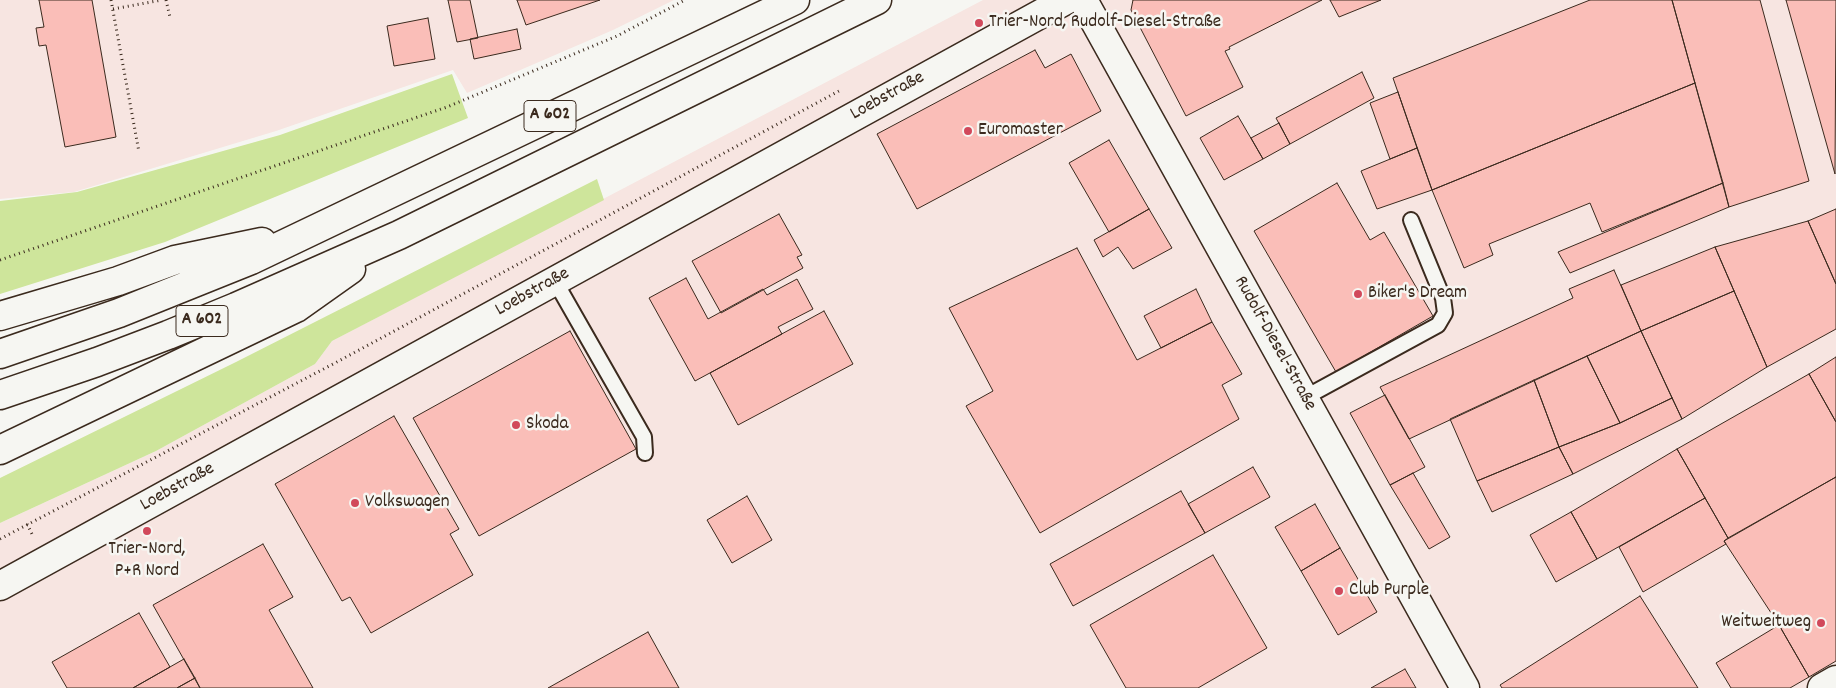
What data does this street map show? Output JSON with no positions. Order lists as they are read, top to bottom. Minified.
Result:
{"streets":{"main road":["Loebstraße","A 602","Rudolf-Diesel-Straße"]},"places":["Trier-Nord, Rudolf-Diesel-Straße","Euromaster","Biker's Dream","Skoda","Volkswagen","Trier-Nord, P+R Nord","Club Purple","Weitweitweg"]}
